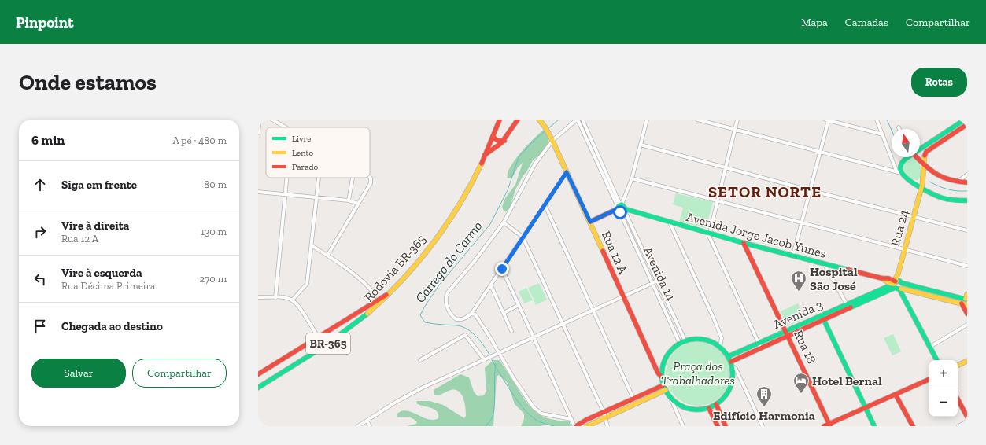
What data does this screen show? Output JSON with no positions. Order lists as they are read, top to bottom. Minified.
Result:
{"streets":{"street":["Rua 24","Avenida Jorge Jacob Yunes","Rua 12 A","Rodovia BR-365","Avenida 14","Avenida 3","BR-365","Rua 18"]},"crossings":[["Rua 24","Avenida Jorge Jacob Yunes"],["Rua 24","Avenida 3"],["Avenida Jorge Jacob Yunes","Avenida 14"],["Avenida Jorge Jacob Yunes","Avenida 3"],["Avenida Jorge Jacob Yunes","Rua 18"],["Rua 12 A","Avenida 14"],["Rua 12 A","Avenida 3"],["Avenida 14","Avenida 3"],["Avenida 3","Rua 18"]],"districts":["SETOR NORTE"],"water":["Córrego do Carmo"],"parks":["Praça dos Trabalhadores"],"places":{"hospital":["Hospital São José"],"hotel":["Hotel Bernal"],"building":["Edifício Harmonia"]},"legend":["Livre","Lento","Parado"],"north":"top","page":{"header":"Pinpoint","nav":["Mapa","Camadas","Compartilhar"],"buttons":["Rotas",["Salvar","Compartilhar"]],"title":"Onde estamos","heading":["6 min","A pé · 480 m"],"list":[["Siga em frente","80 m"],["Vire à direita","Rua 12 A","130 m"],["Vire à esquerda","Rua Décima Primeira","270 m"],"Chegada ao destino"],"map_buttons":["+","−"]}}
